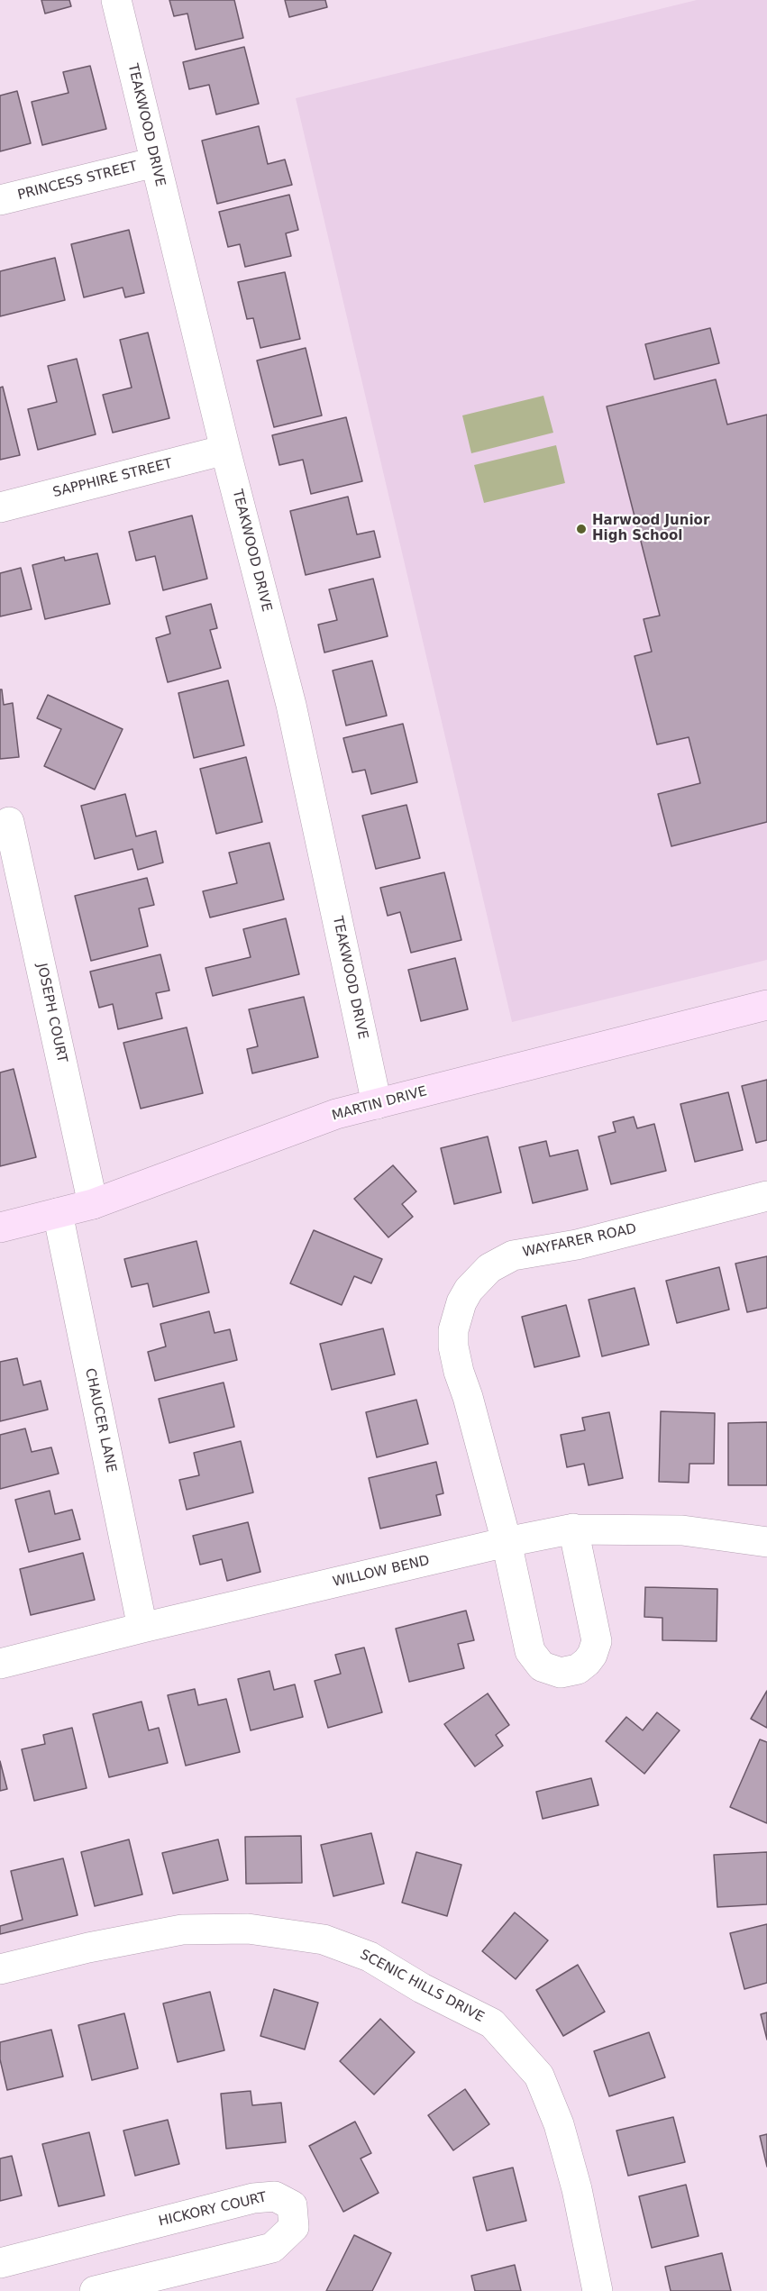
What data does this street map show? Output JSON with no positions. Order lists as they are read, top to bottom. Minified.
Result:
{"streets":{"street":["TEAKWOOD DRIVE","PRINCESS STREET","SAPPHIRE STREET","JOSEPH COURT","MARTIN DRIVE","WAYFARER ROAD","CHAUCER LANE","WILLOW BEND","SCENIC HILLS DRIVE","HICKORY COURT"]},"crossings":[["TEAKWOOD DRIVE","PRINCESS STREET"],["TEAKWOOD DRIVE","SAPPHIRE STREET"],["TEAKWOOD DRIVE","MARTIN DRIVE"],["JOSEPH COURT","MARTIN DRIVE"],["MARTIN DRIVE","CHAUCER LANE"],["WAYFARER ROAD","WILLOW BEND"],["CHAUCER LANE","WILLOW BEND"]],"places":["Harwood Junior High School"]}
